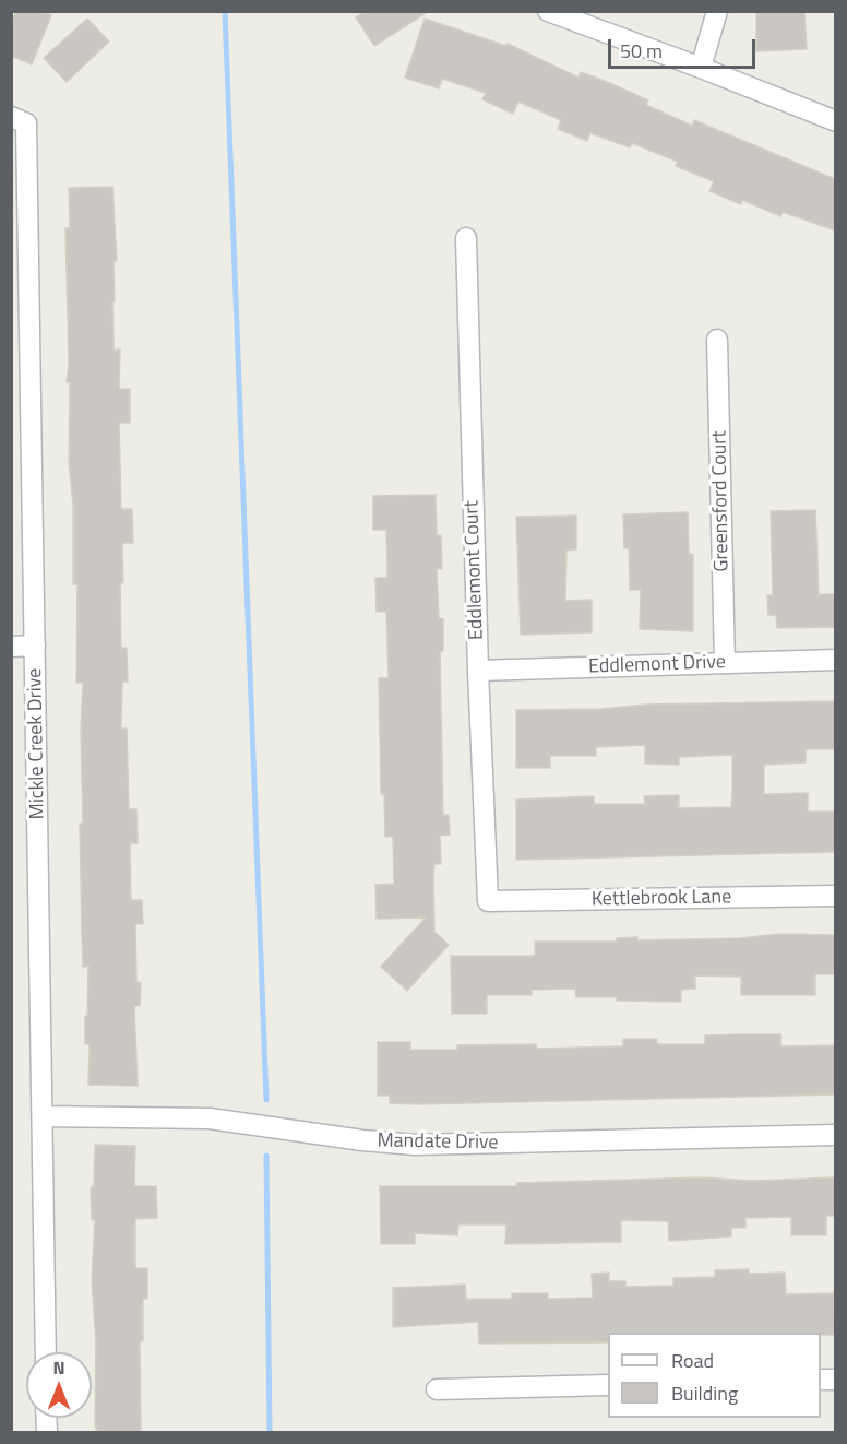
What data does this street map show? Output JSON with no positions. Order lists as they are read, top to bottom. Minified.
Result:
{"streets":{"street":["Greensford Court","Eddlemont Court","Eddlemont Drive","Mickle Creek Drive","Kettlebrook Lane","Mandate Drive"]},"crossings":[["Greensford Court","Eddlemont Drive"],["Eddlemont Court","Eddlemont Drive"],["Eddlemont Court","Kettlebrook Lane"],["Mickle Creek Drive","Mandate Drive"]],"legend":["Road","Building"],"scale_bar":"50 m","north":"top"}
